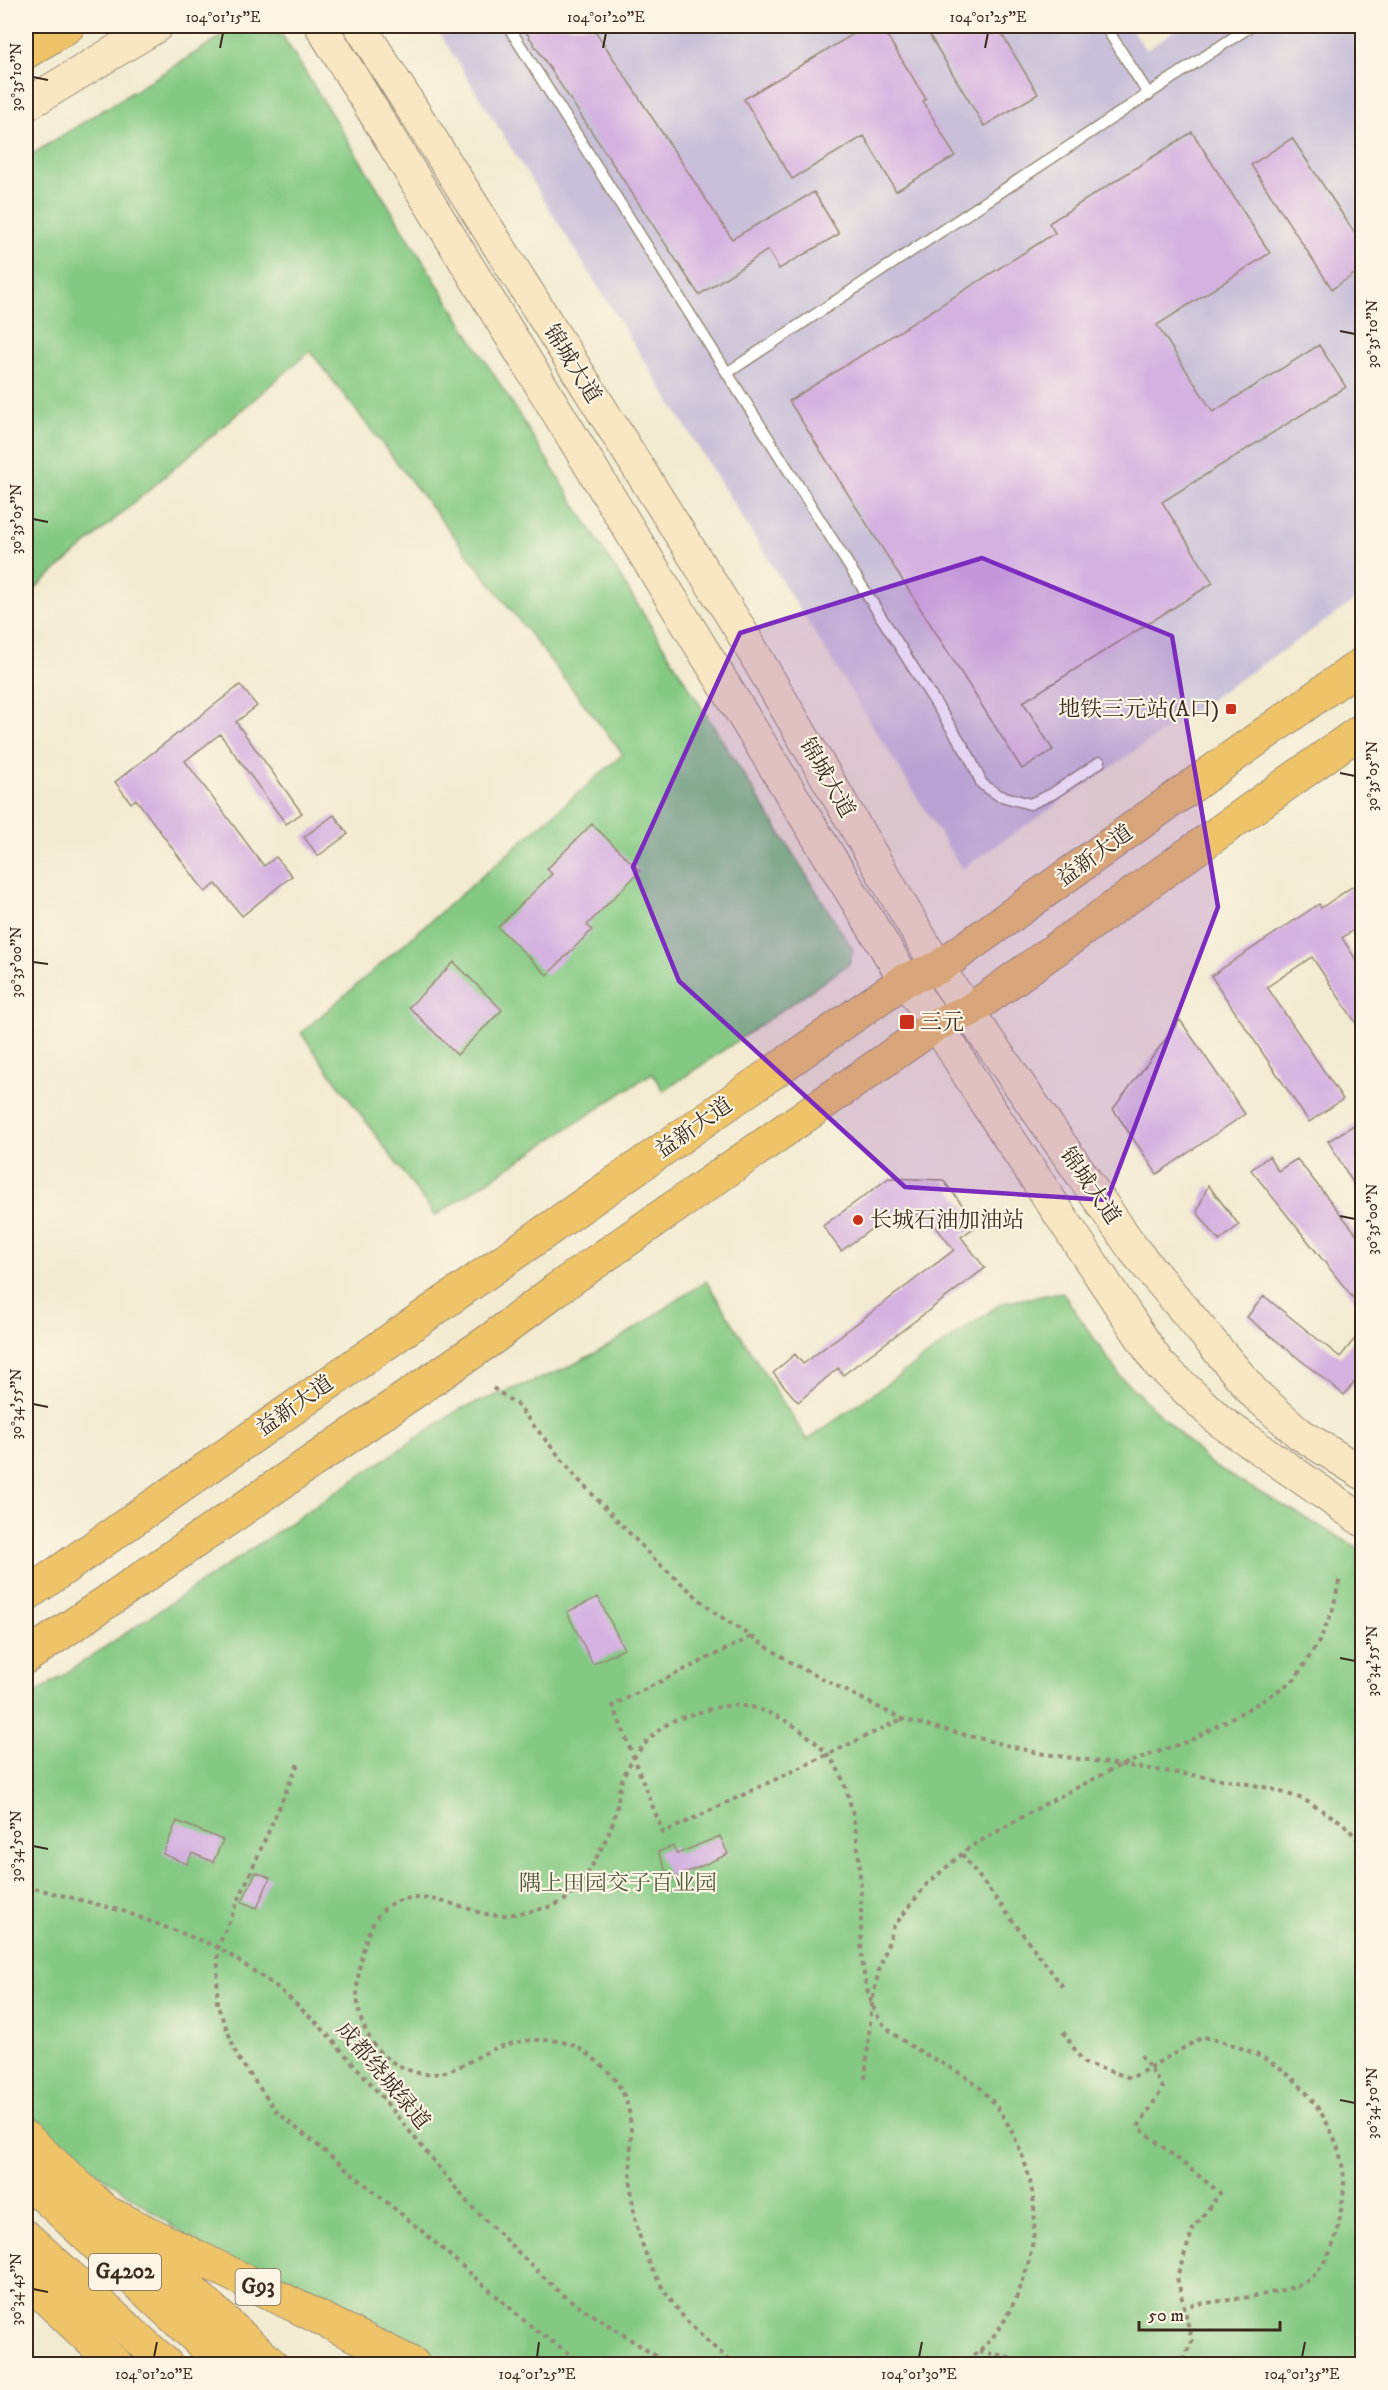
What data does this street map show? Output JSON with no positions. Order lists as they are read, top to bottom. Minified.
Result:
{"streets":{"main road":["锦城大道","益新大道","G4202","G93"],"path":["成都绕城绿道"]},"crossings":[["锦城大道","益新大道"]],"parks":["隅上田园交子百业园"],"places":{"transit":["地铁三元站(A口)","三元"],"other":["长城石油加油站"]},"scale_bar":"50 m","coordinates":["104°01'15\"E","104°01'20\"E","104°01'25\"E","30°35'10\"N","30°35'05\"N","30°35'00\"N","30°34'55\"N","30°34'50\"N","30°34'45\"N","104°01'30\"E","104°01'35\"E"]}
